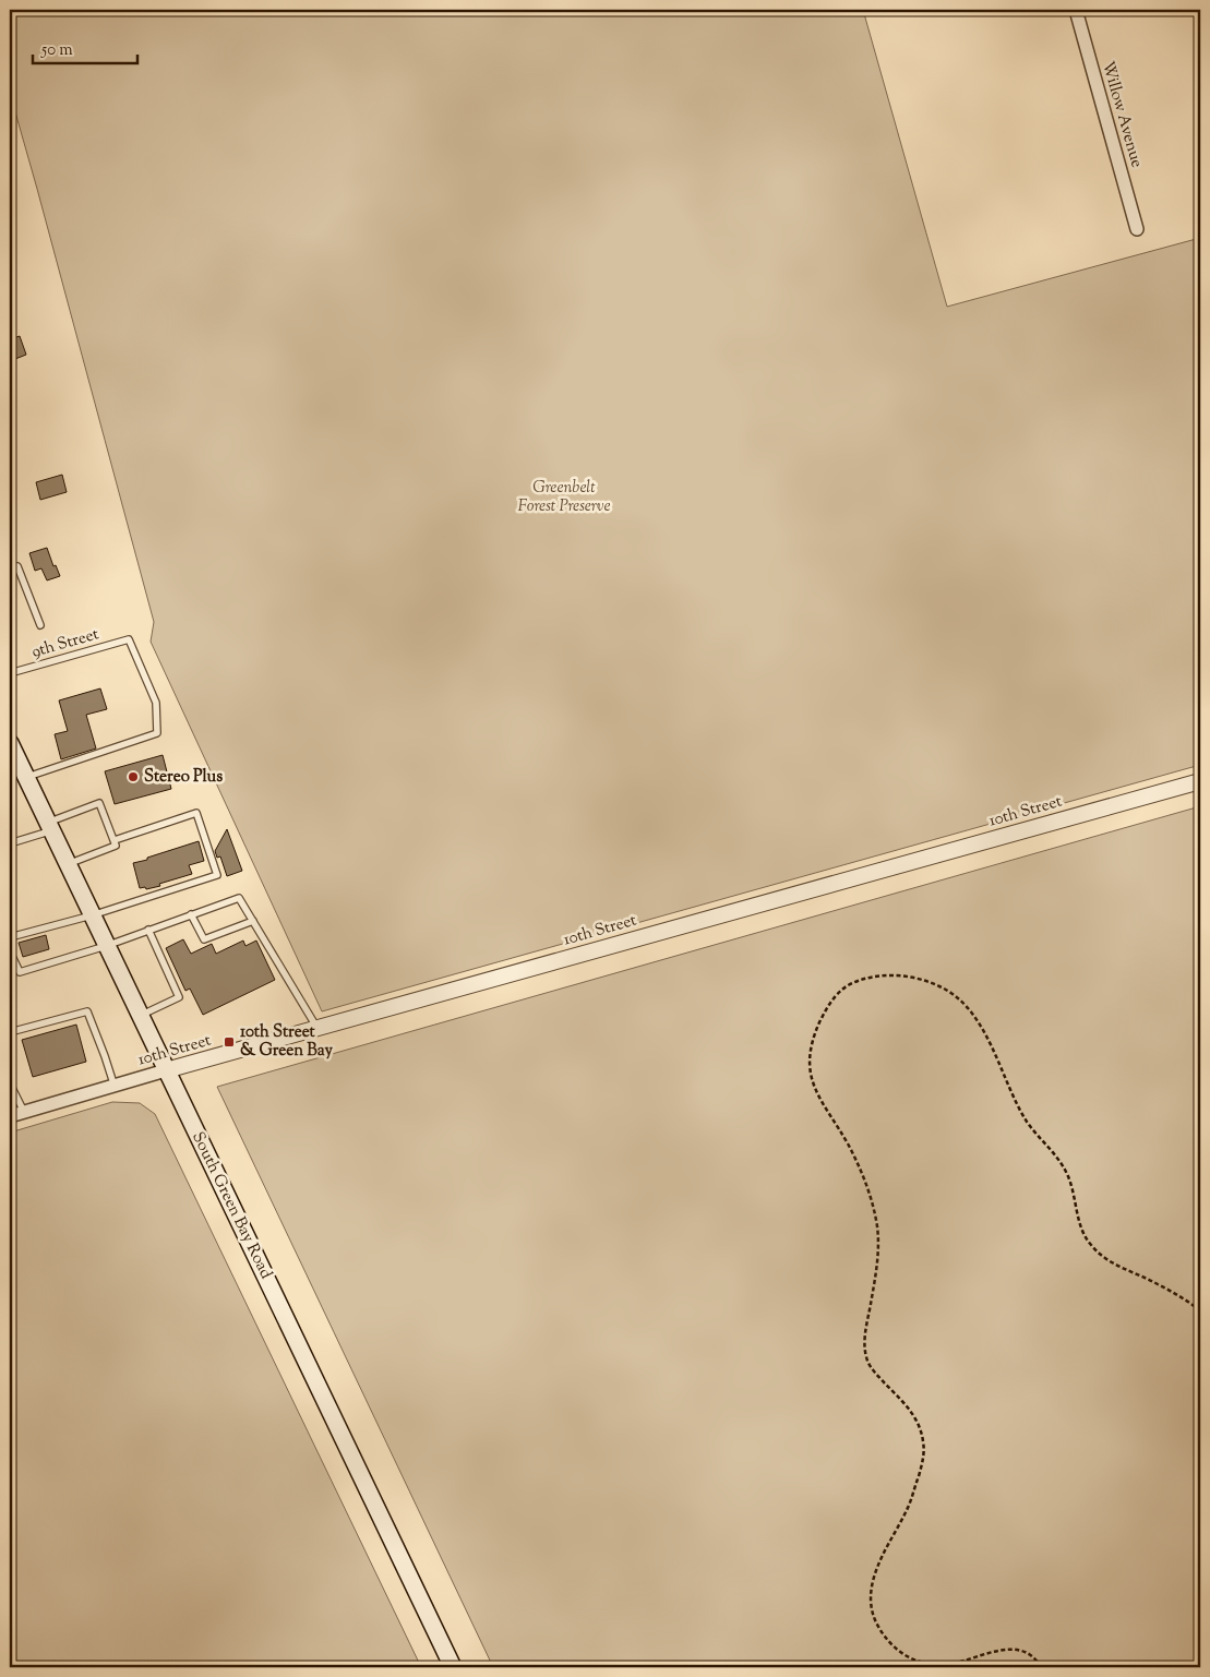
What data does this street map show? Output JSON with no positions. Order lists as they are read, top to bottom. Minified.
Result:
{"streets":{"main road":["South Green Bay Road"],"street":["Willow Avenue","10th Street"],"lane":["9th Street"]},"crossings":[["9th Street","South Green Bay Road"],["10th Street","South Green Bay Road"]],"parks":["Greenbelt Forest Preserve"],"places":{"other":["Stereo Plus"],"transit":["10th Street & Green Bay"]},"scale_bar":"50 m"}
